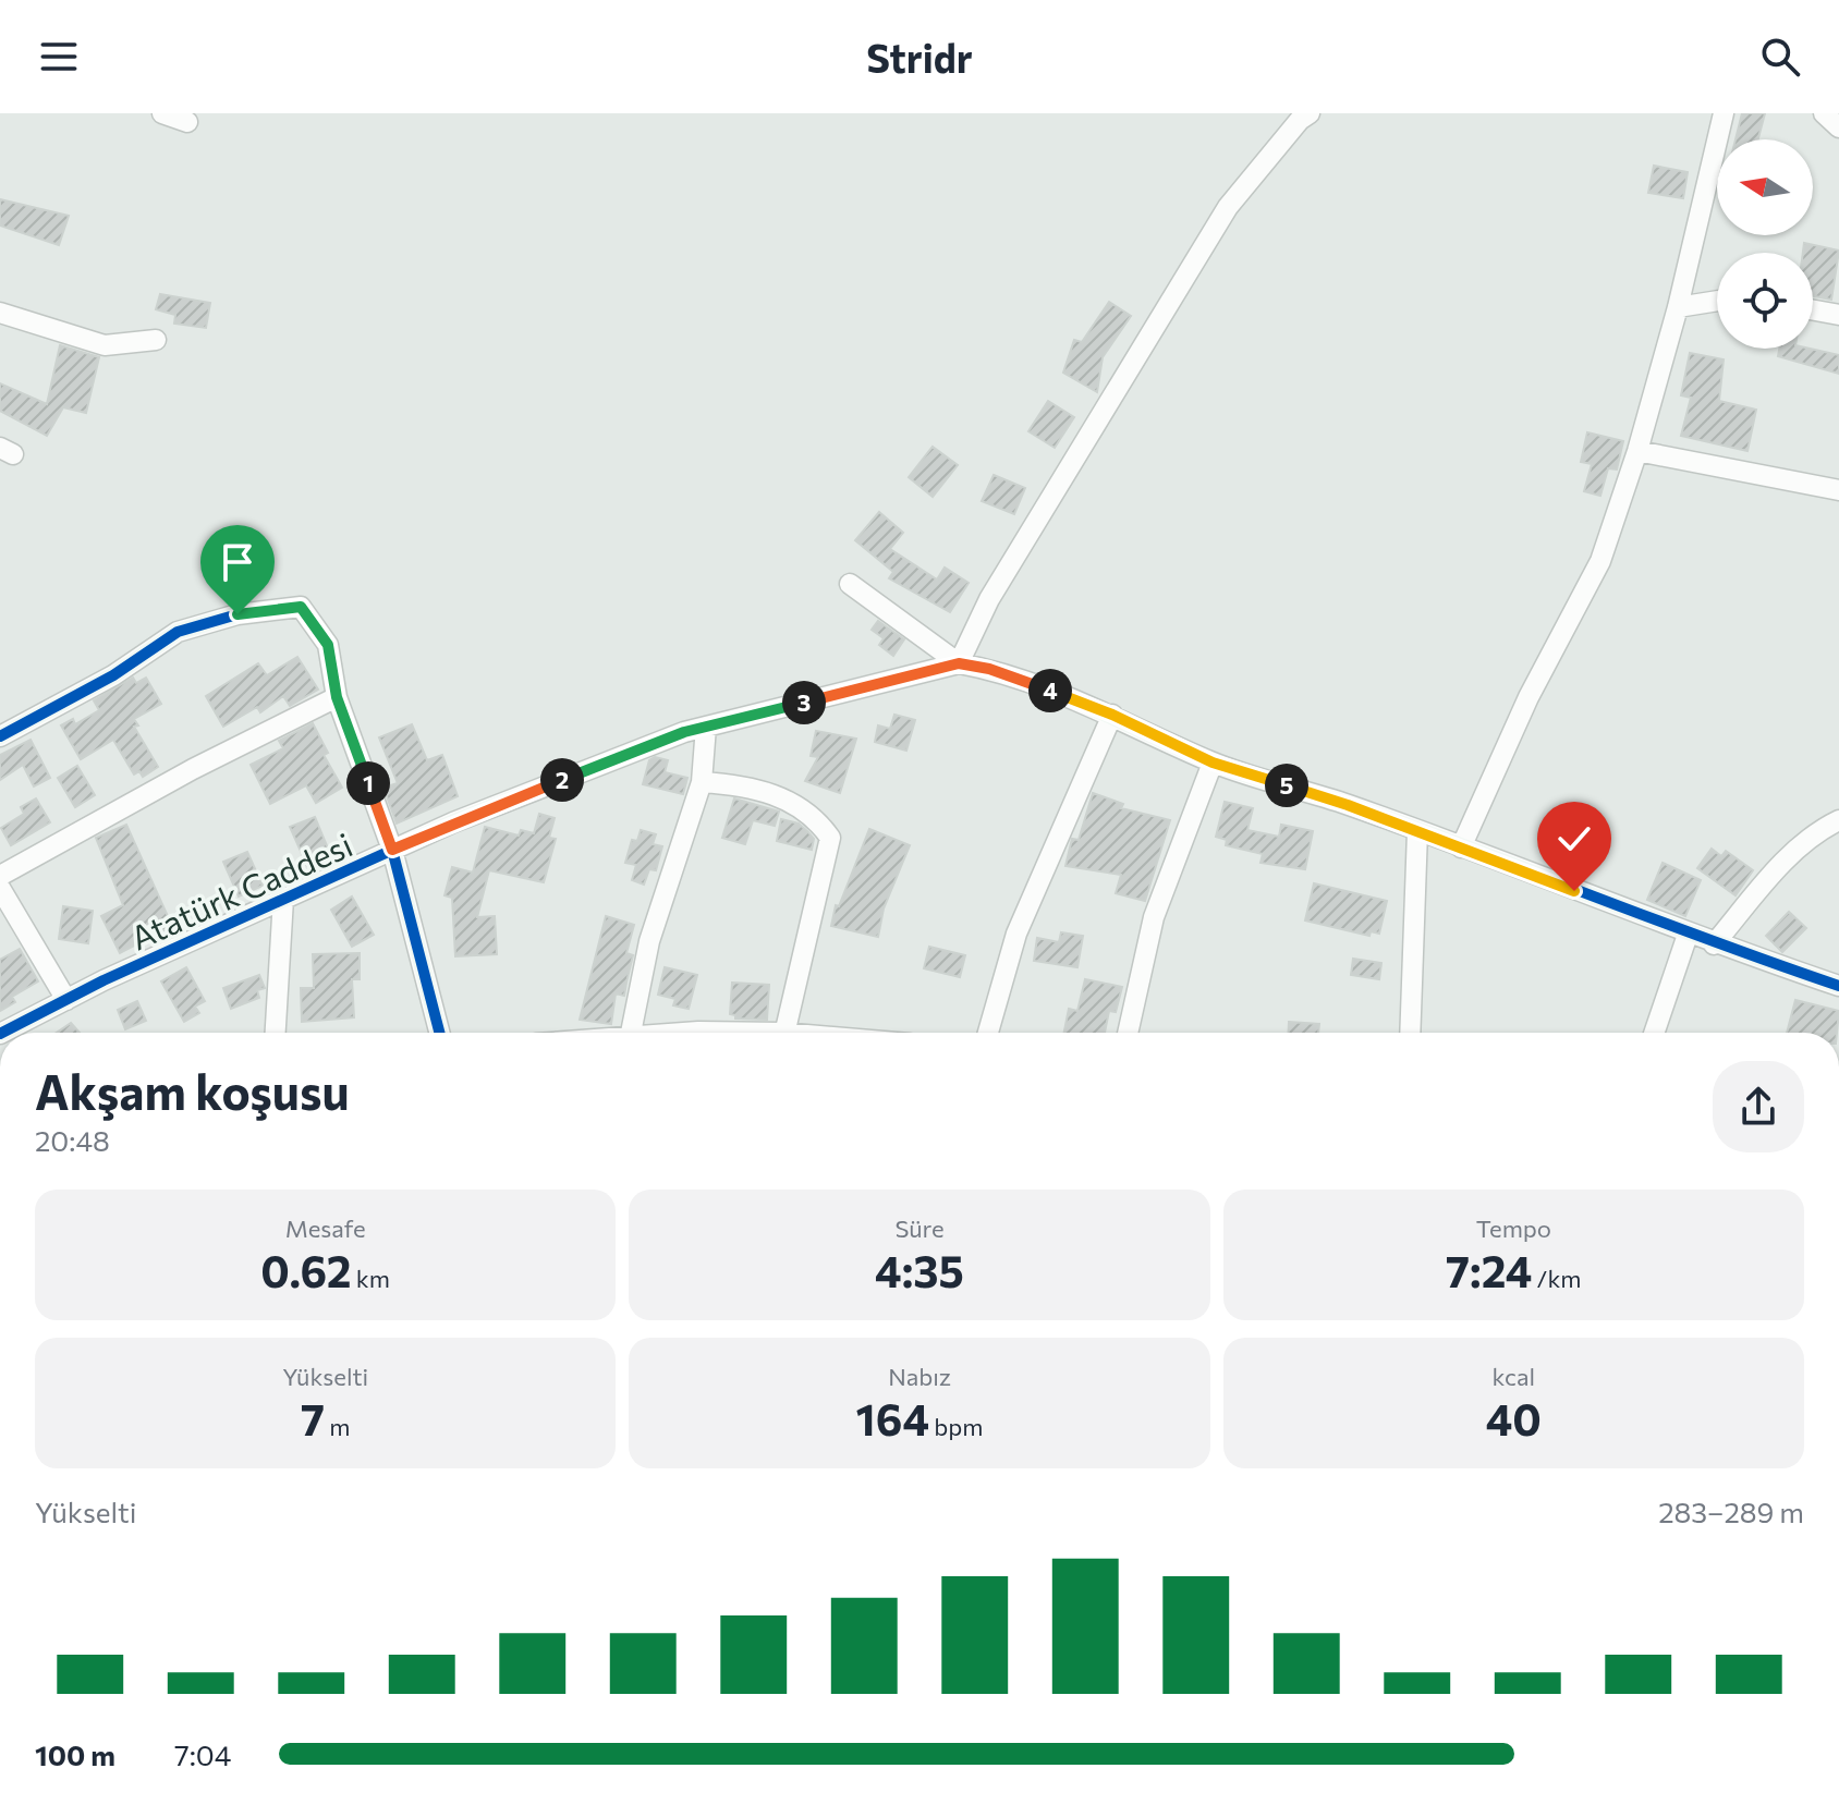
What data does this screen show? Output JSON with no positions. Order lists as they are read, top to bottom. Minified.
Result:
{"streets":{"street":["Atatürk Caddesi"]},"north":"left","page":{"header":"Stridr","pins":["4","3","2","1","5"],"heading":["Akşam koşusu","20:48"],"stats":[["Mesafe","0.62 km"],["Süre","4:35"],["Tempo","7:24 /km"],["Yükselti","7 m"],["Nabız","164 bpm"],["kcal","40"]],"chart":["Yükselti","283–289 m"],"list":[{"name":"100 m","note":"7:04"}]}}
